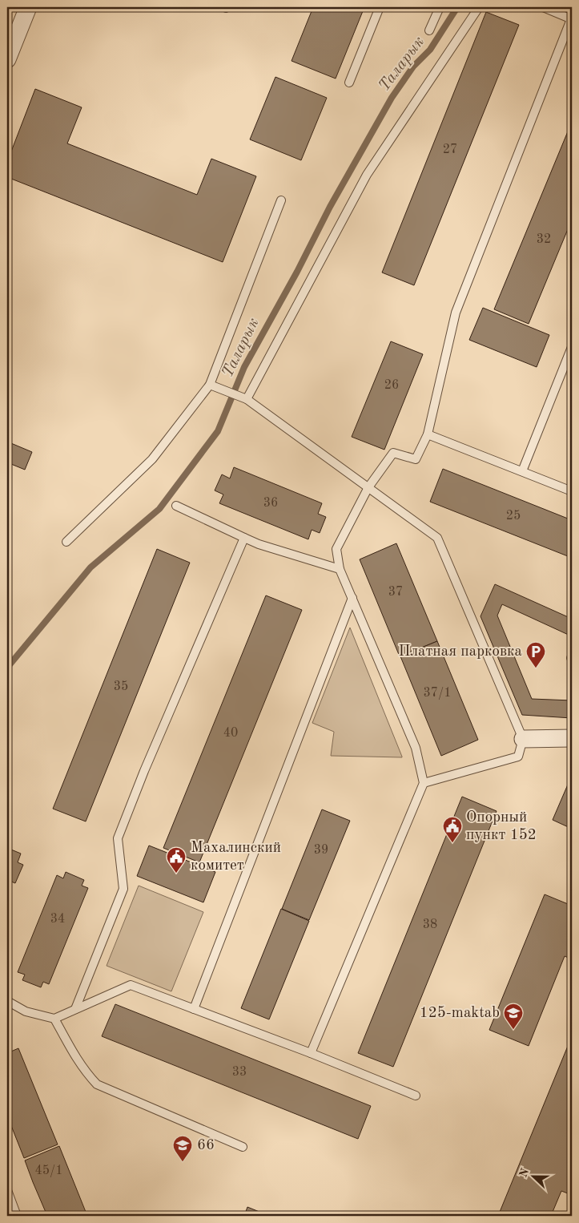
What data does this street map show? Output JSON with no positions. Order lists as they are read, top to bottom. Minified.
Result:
{"water":["Таларык"],"places":{"parking":["Платная парковка"],"public building":["Опорный пункт 152","Махалинский комитет"],"school or university":["125-maktab","66"]},"house_numbers":["27","32","26","36","25","37","35","37/1","40","39","34","38","33","45/1"],"north":"left"}
